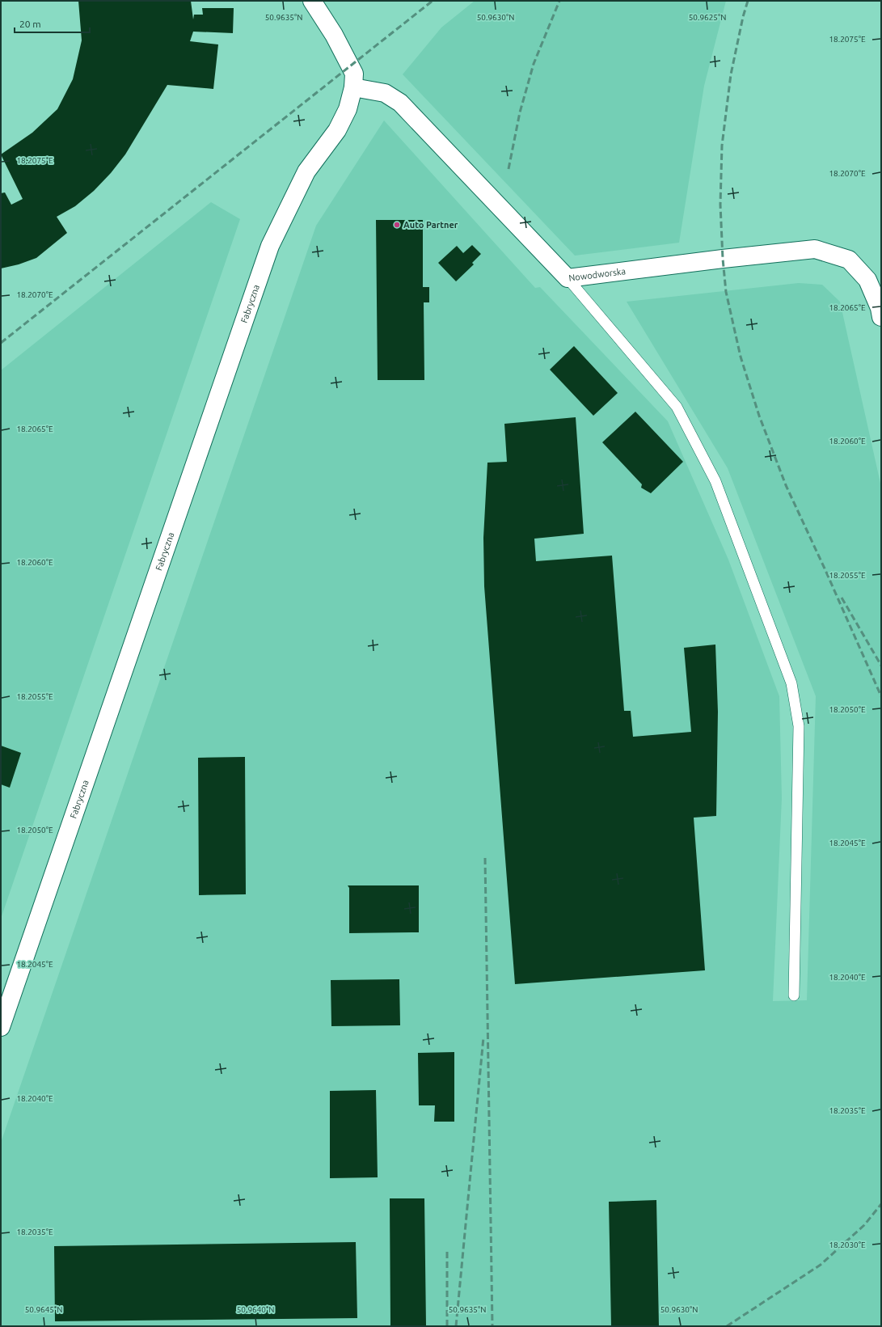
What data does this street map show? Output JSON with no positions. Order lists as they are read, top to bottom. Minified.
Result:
{"streets":{"street":["Nowodworska","Fabryczna"]},"crossings":[["Nowodworska","Fabryczna"]],"places":["Auto Partner"],"scale_bar":"20 m","coordinates":["50.9635°N","50.9630°N","50.9625°N","18.2075°E","18.2070°E","18.2065°E","18.2060°E","18.2055°E","18.2050°E","18.2045°E","18.2040°E","18.2035°E","18.2030°E","50.9645°N","50.9640°N"]}
